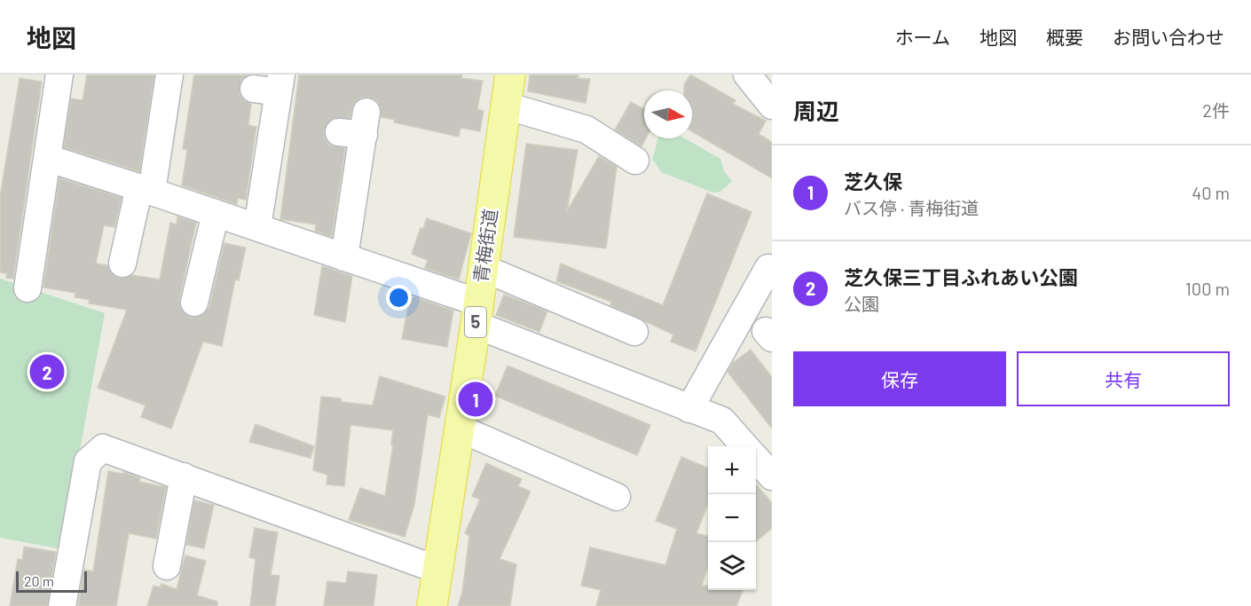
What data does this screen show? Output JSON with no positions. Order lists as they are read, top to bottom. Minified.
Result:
{"streets":{"main road":["青梅街道","5"]},"scale_bar":"20 m","north":"right","page":{"header":"地図","nav":["ホーム","地図","概要","お問い合わせ"],"heading":["周辺","2件"],"list":[{"mark":"1","name":"芝久保","note":"バス停 · 青梅街道","value":"40 m"},{"mark":"2","name":"芝久保三丁目ふれあい公園","note":"公園","value":"100 m"}],"buttons":["保存","共有"],"pins":["2","1"],"map_buttons":["+","−"],"scale":"20 m"}}
